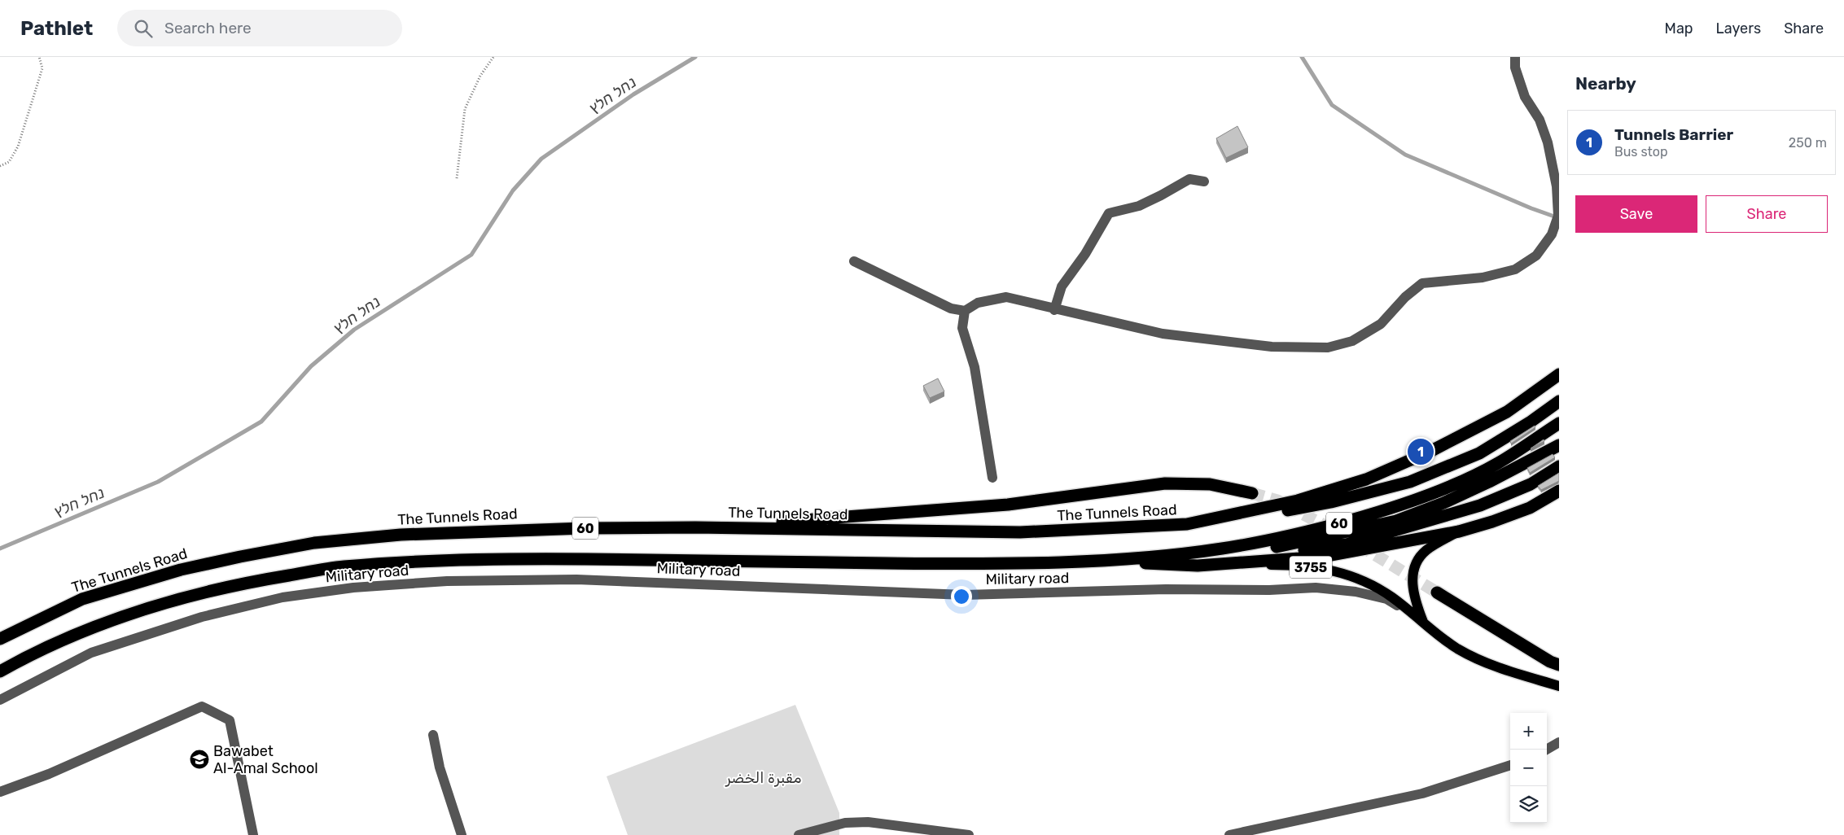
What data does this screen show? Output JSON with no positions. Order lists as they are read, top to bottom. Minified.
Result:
{"streets":{"highway":["The Tunnels Road","60"],"main road":["3755"],"street":["Military road"]},"crossings":[["The Tunnels Road","60"],["60","3755"],["3755","Military road"]],"water":["נחל חלץ"],"parks":["مقبرة الخضر"],"places":{"school or university":["Bawabet Al-Amal School"]},"page":{"header":"Pathlet","search":"Search here","nav":["Map","Layers","Share"],"heading":"Nearby","list":[{"mark":"1","name":"Tunnels Barrier","note":"Bus stop","value":"250 m"}],"buttons":["Save","Share"],"pins":"1","map_buttons":["+","−"]}}
